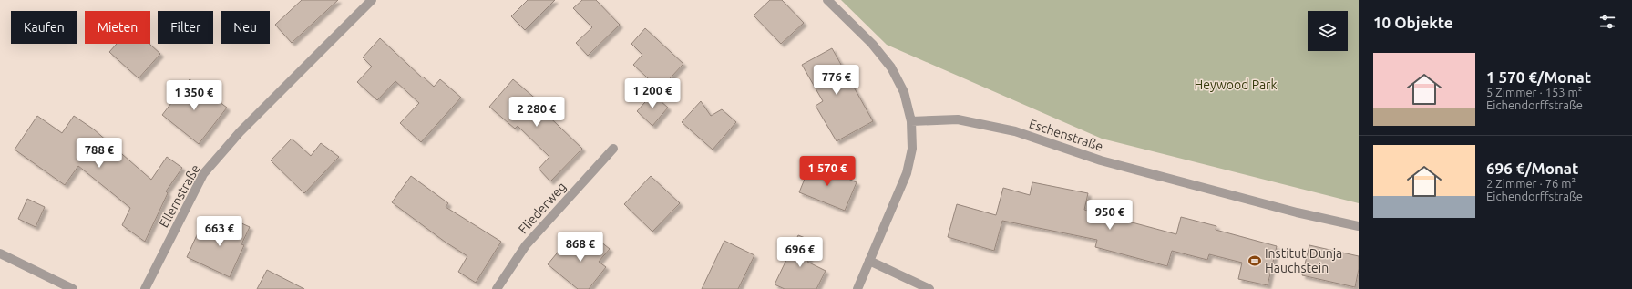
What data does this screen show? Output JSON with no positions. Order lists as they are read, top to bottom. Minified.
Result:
{"streets":{"street":["Eschenstraße","Ellernstraße","Fliederweg"]},"parks":["Heywood Park"],"places":{"sports":["Institut Dunja Hauchstein"]},"page":{"heading":"10 Objekte","chip":["Kaufen","Mieten","Filter","Neu"],"list":[{"name":"1 570 €/Monat","note":"5 Zimmer · 153 m² · Eichendorffstraße"},{"name":"696 €/Monat","note":"2 Zimmer · 76 m² · Eichendorffstraße"}],"price":["776 €","1 200 €","1 350 €","2 280 €","788 €","1 570 €","950 €","663 €","868 €","696 €"]}}
